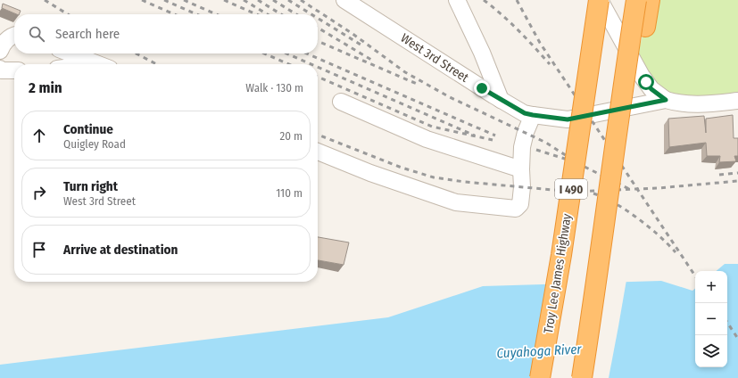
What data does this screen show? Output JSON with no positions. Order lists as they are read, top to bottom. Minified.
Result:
{"streets":{"highway":["I 490","Troy Lee James Highway"],"street":["West 3rd Street"]},"water":["Cuyahoga River"],"page":{"search":"Search here","heading":["2 min","Walk · 130 m"],"list":[["Continue","Quigley Road","20 m"],["Turn right","West 3rd Street","110 m"],"Arrive at destination"],"map_buttons":["+","−"]}}
